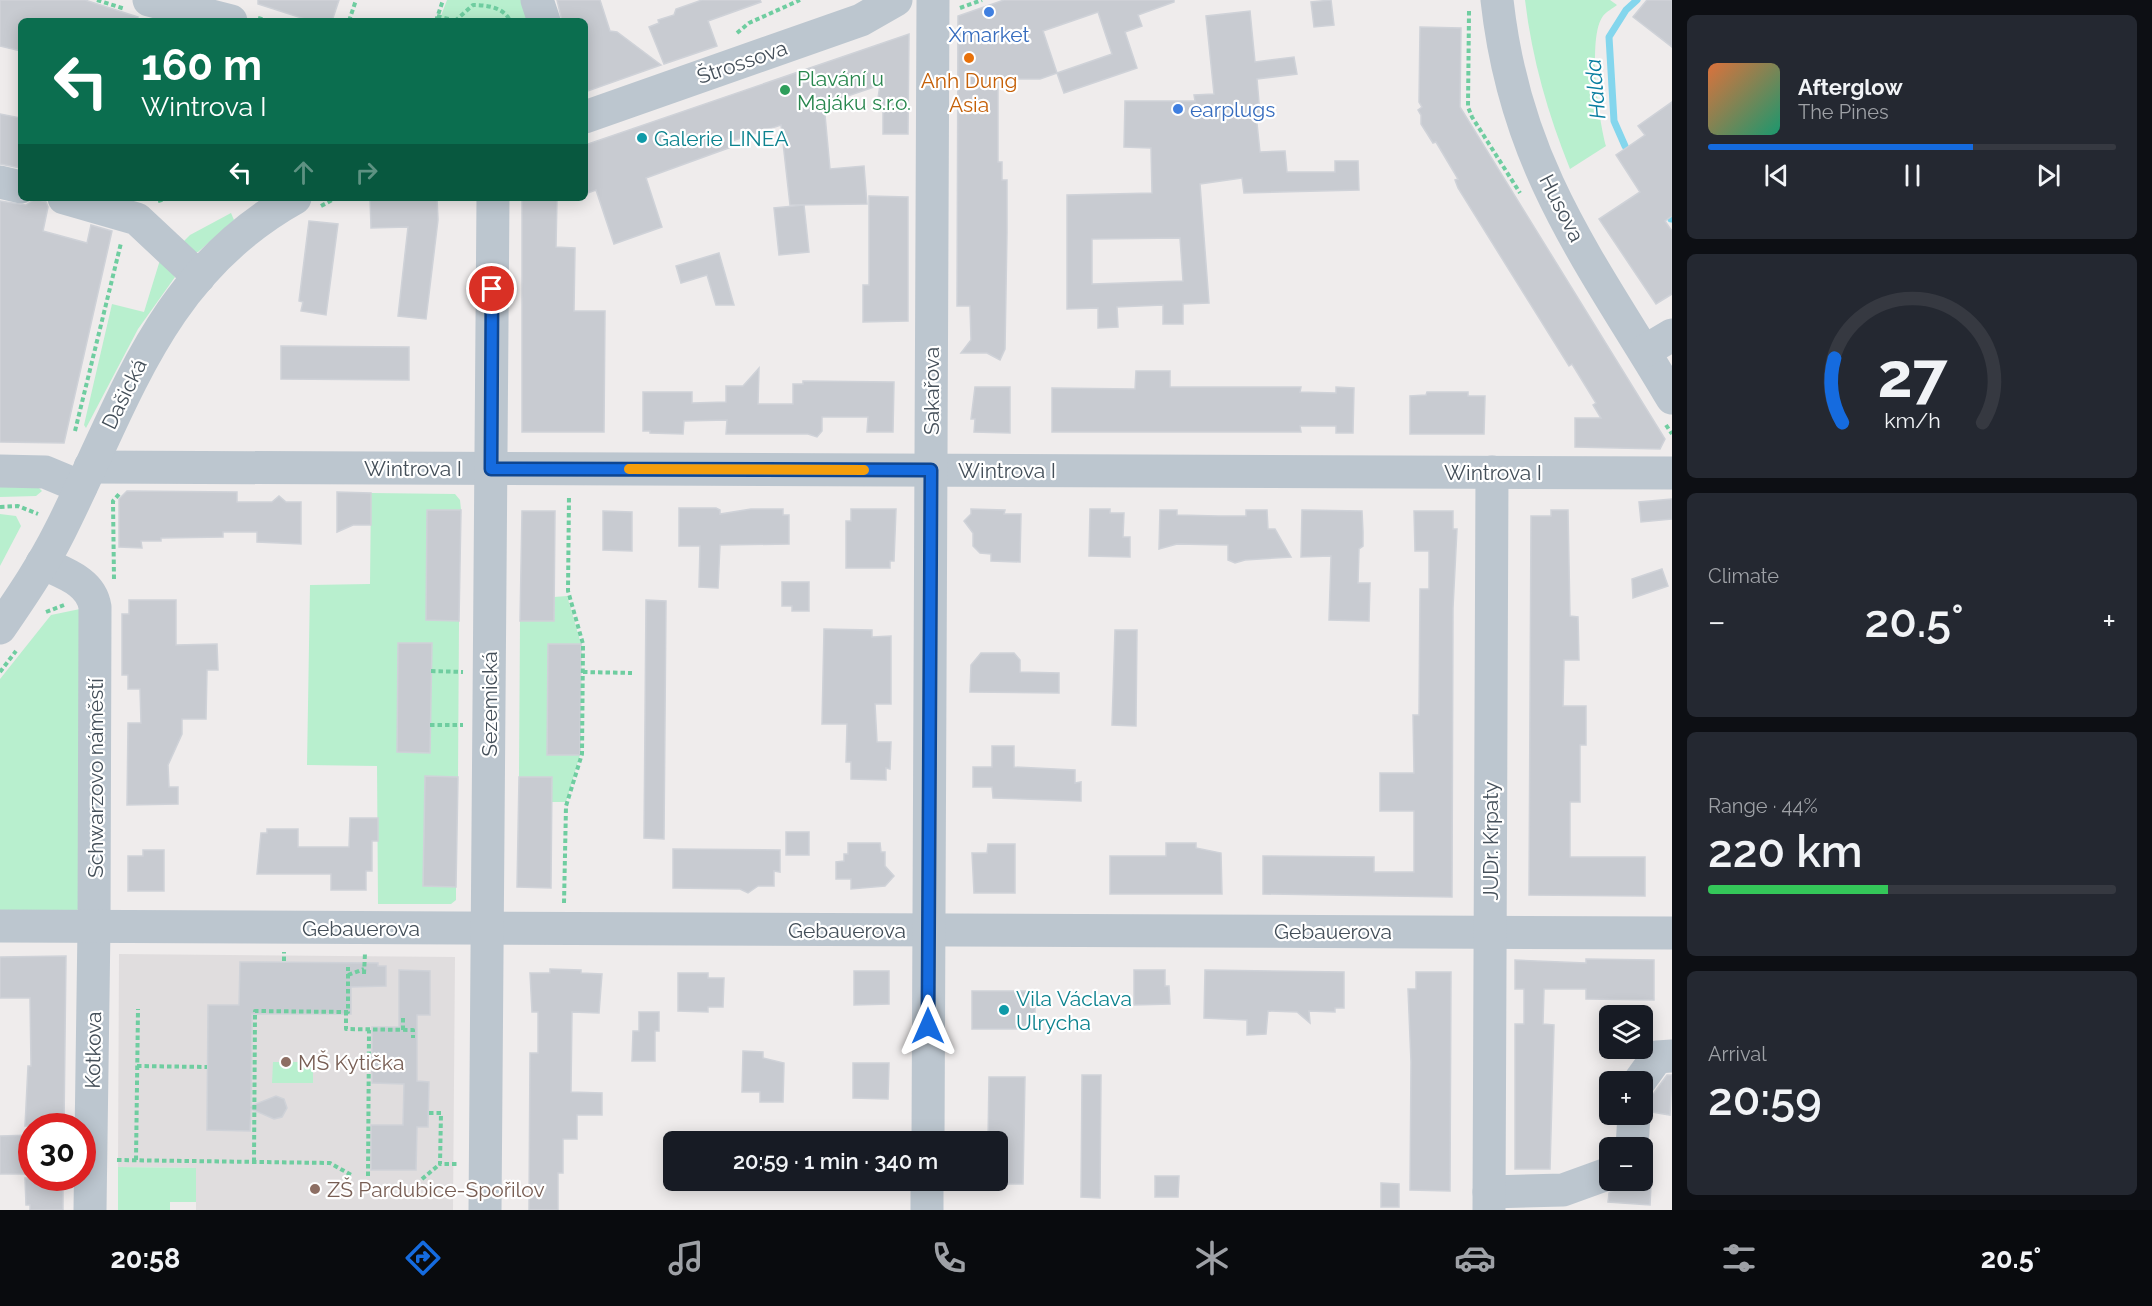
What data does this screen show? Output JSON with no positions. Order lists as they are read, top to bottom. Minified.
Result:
{"streets":{"street":["Štrossova","Husova","Sakařova","Dašická","Wintrova I","Sezemická","Schwarzovo náměstí","JUDr. Krpaty","Gebauerova","Kotkova"]},"crossings":[["Sakařova","Wintrova I"],["Sakařova","Gebauerova"],["Dašická","Wintrova I"],["Wintrova I","Sezemická"],["Wintrova I","JUDr. Krpaty"],["Sezemická","Gebauerova"],["Schwarzovo náměstí","Gebauerova"],["Schwarzovo náměstí","Kotkova"],["JUDr. Krpaty","Gebauerova"],["Gebauerova","Kotkova"]],"water":["Halda"],"places":["Xmarket","Anh Dung Asia","Plavání u Majáku s.r.o.","earplugs","Galerie LINEA","Vila Václava Ulrycha","MŠ Kytička","ZŠ Pardubice-Spořilov"],"page":{"turn":["160 m","Wintrova I"],"song":["Afterglow","The Pines"],"tile":["Climate",["Range · 44%","220 km"],["Arrival","20:59"]],"heat":["−","20.5°","+"],"map_buttons":["+","−"],"limit":"30","trip":"20:59 · 1 min · 340 m","tabs":["20:58","20.5°"],"gauge":["27","km/h"]}}
